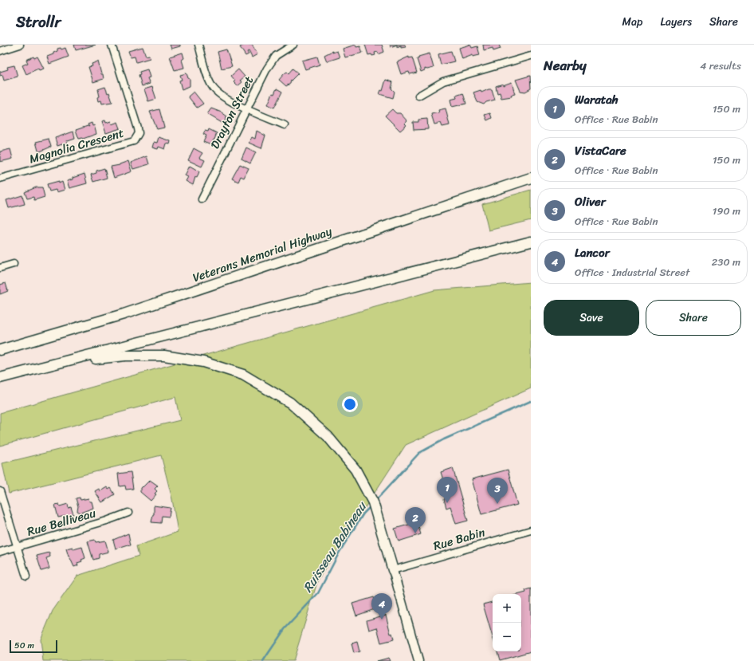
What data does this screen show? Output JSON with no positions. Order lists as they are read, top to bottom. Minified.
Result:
{"streets":{"highway":["Veterans Memorial Highway"],"street":["Drayton Street","Magnolia Crescent","Rue Belliveau","Rue Babin"]},"water":["Ruisseau Babineau"],"scale_bar":"50 m","page":{"header":"Strollr","nav":["Map","Layers","Share"],"heading":["Nearby","4 results"],"list":[{"mark":"1","name":"Waratah","note":"Office · Rue Babin","value":"150 m"},{"mark":"2","name":"VistaCare","note":"Office · Rue Babin","value":"150 m"},{"mark":"3","name":"Oliver","note":"Office · Rue Babin","value":"190 m"},{"mark":"4","name":"Lancor","note":"Office · Industrial Street","value":"230 m"}],"buttons":["Save","Share"],"pins":["1","3","2","4"],"map_buttons":["+","−"],"scale":"50 m"}}
